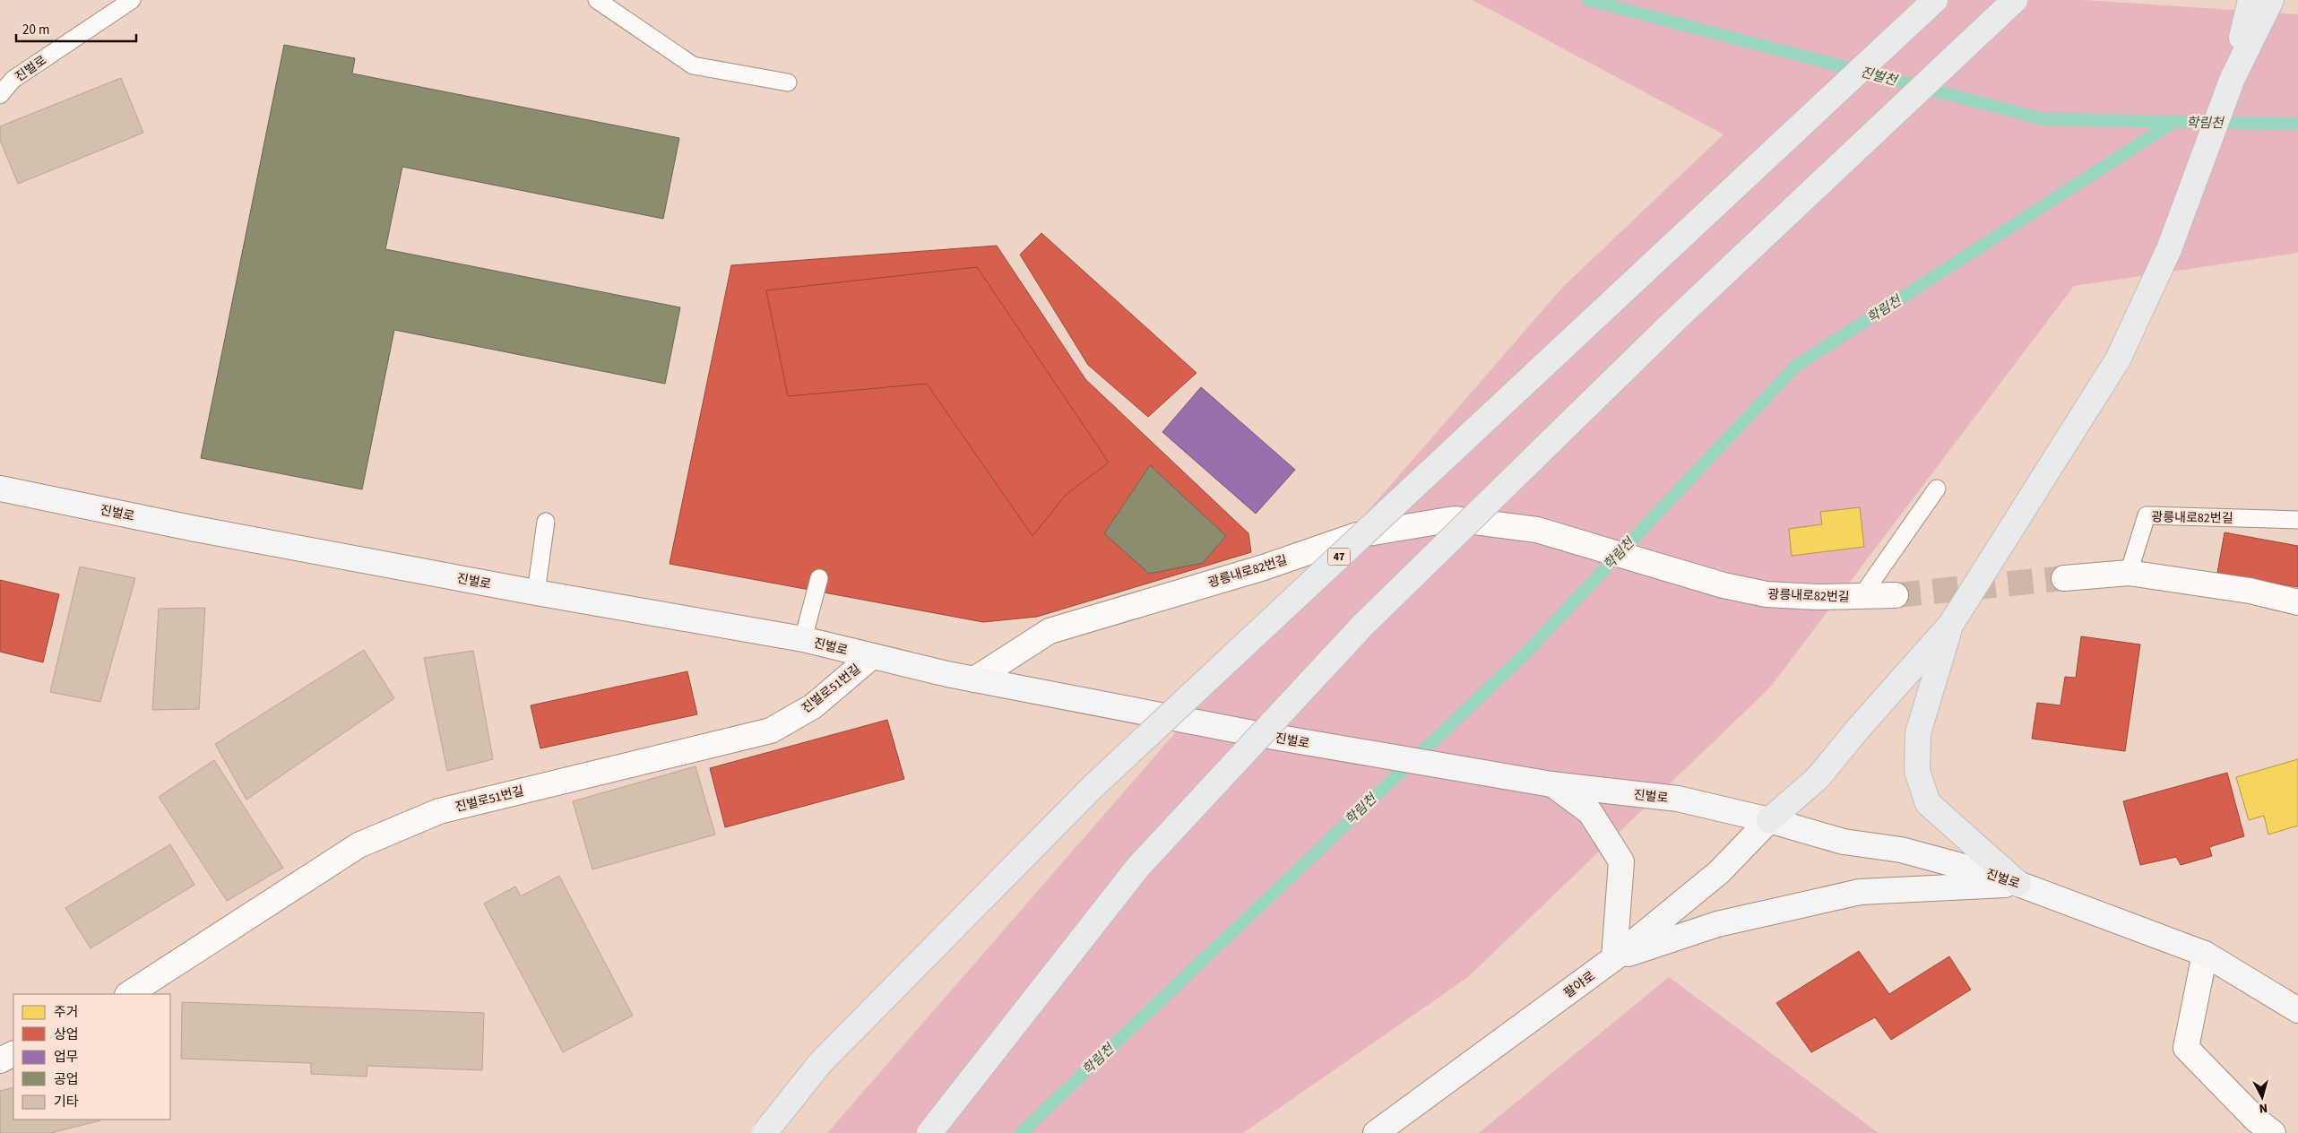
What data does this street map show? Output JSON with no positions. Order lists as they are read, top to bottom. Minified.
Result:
{"streets":{"highway":["47"],"street":["진벌로","광릉내로82번길","진벌로51번길","팔야로"]},"crossings":[["진벌로","광릉내로82번길"],["진벌로","진벌로51번길"],["진벌로","팔야로"]],"water":["진벌천","학림천"],"legend":["주거","상업","업무","공업","기타"],"scale_bar":"20 m","north":"bottom"}
